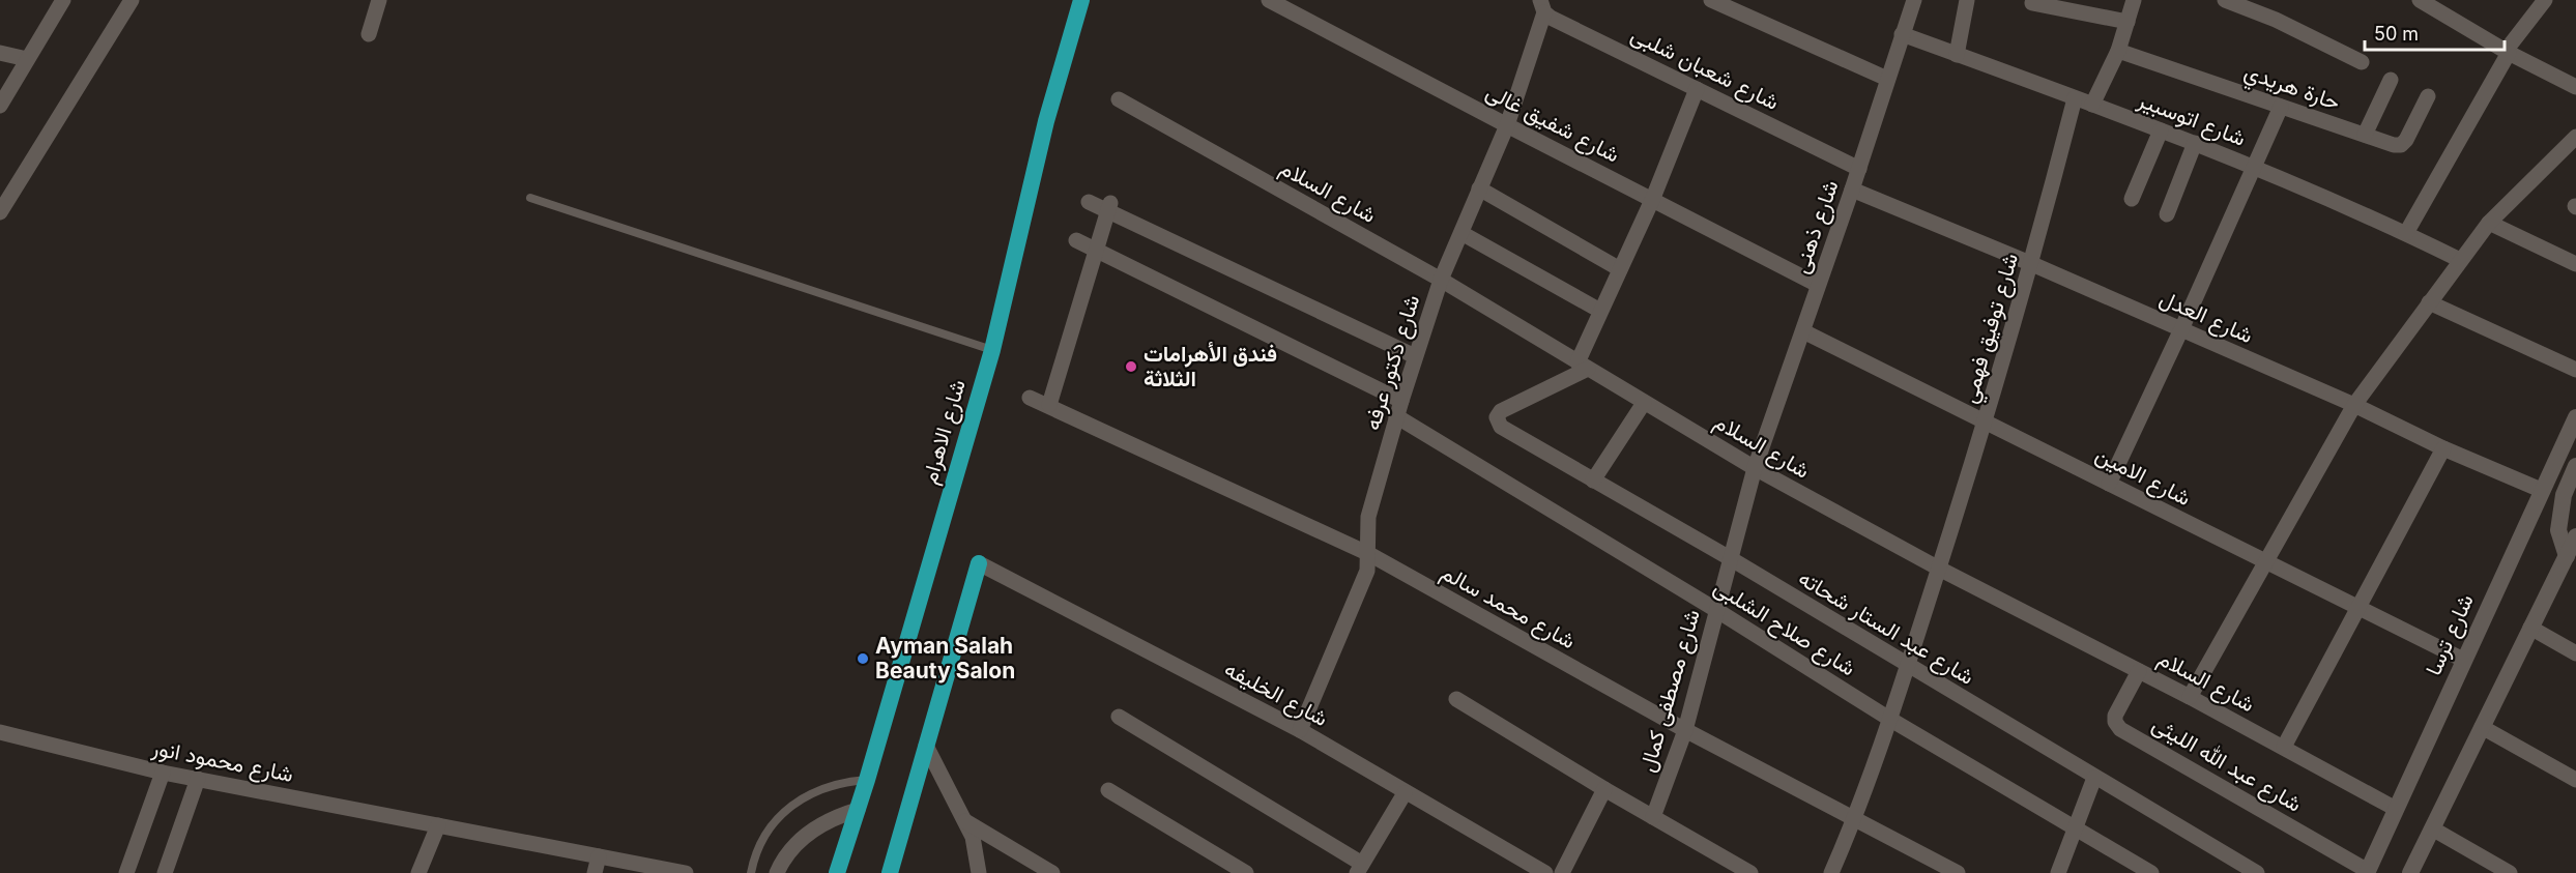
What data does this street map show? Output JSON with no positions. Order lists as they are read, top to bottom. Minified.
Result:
{"streets":{"main road":["شارع الاهرام","شارع ترسا"],"street":["شارع شعبان شلبى","حارة هريدي","شارع اتوسبير","شارع شفيق غالى","شارع السلام","شارع ذهنى","شارع العدل","شارع توفيق فهمي","شارع دكتور عرفه","شارع الامين","شارع محمد سالم","شارع صلاح الشلبى","شارع عبد الستار شحاته","شارع مصطفى كمال","شارع الخليفه","شارع محمود انور","شارع عبد الله الليثى"]},"crossings":[["شارع شعبان شلبى","شارع ذهنى"],["شارع شعبان شلبى","شارع دكتور عرفه"],["شارع اتوسبير","شارع ذهنى"],["شارع اتوسبير","شارع توفيق فهمي"],["شارع شفيق غالى","شارع ذهنى"],["شارع شفيق غالى","شارع دكتور عرفه"],["شارع السلام","شارع ذهنى"],["شارع السلام","شارع توفيق فهمي"],["شارع السلام","شارع دكتور عرفه"],["شارع السلام","شارع عبد الستار شحاته"],["شارع السلام","شارع ترسا"],["شارع السلام","شارع مصطفى كمال"],["شارع السلام","شارع عبد الله الليثى"],["شارع ذهنى","شارع العدل"],["شارع ذهنى","شارع الامين"],["شارع ذهنى","شارع مصطفى كمال"],["شارع العدل","شارع توفيق فهمي"],["شارع العدل","شارع ترسا"],["شارع توفيق فهمي","شارع الامين"],["شارع توفيق فهمي","شارع محمد سالم"],["شارع توفيق فهمي","شارع صلاح الشلبى"],["شارع توفيق فهمي","شارع عبد الستار شحاته"],["شارع دكتور عرفه","شارع محمد سالم"],["شارع دكتور عرفه","شارع صلاح الشلبى"],["شارع دكتور عرفه","شارع الخليفه"],["شارع الامين","شارع ترسا"],["شارع محمد سالم","شارع مصطفى كمال"],["شارع صلاح الشلبى","شارع مصطفى كمال"],["شارع عبد الستار شحاته","شارع مصطفى كمال"],["شارع ترسا","شارع عبد الله الليثى"]],"places":["فندق الأهرامات الثلاثة","Ayman Salah Beauty Salon"],"scale_bar":"50 m"}
